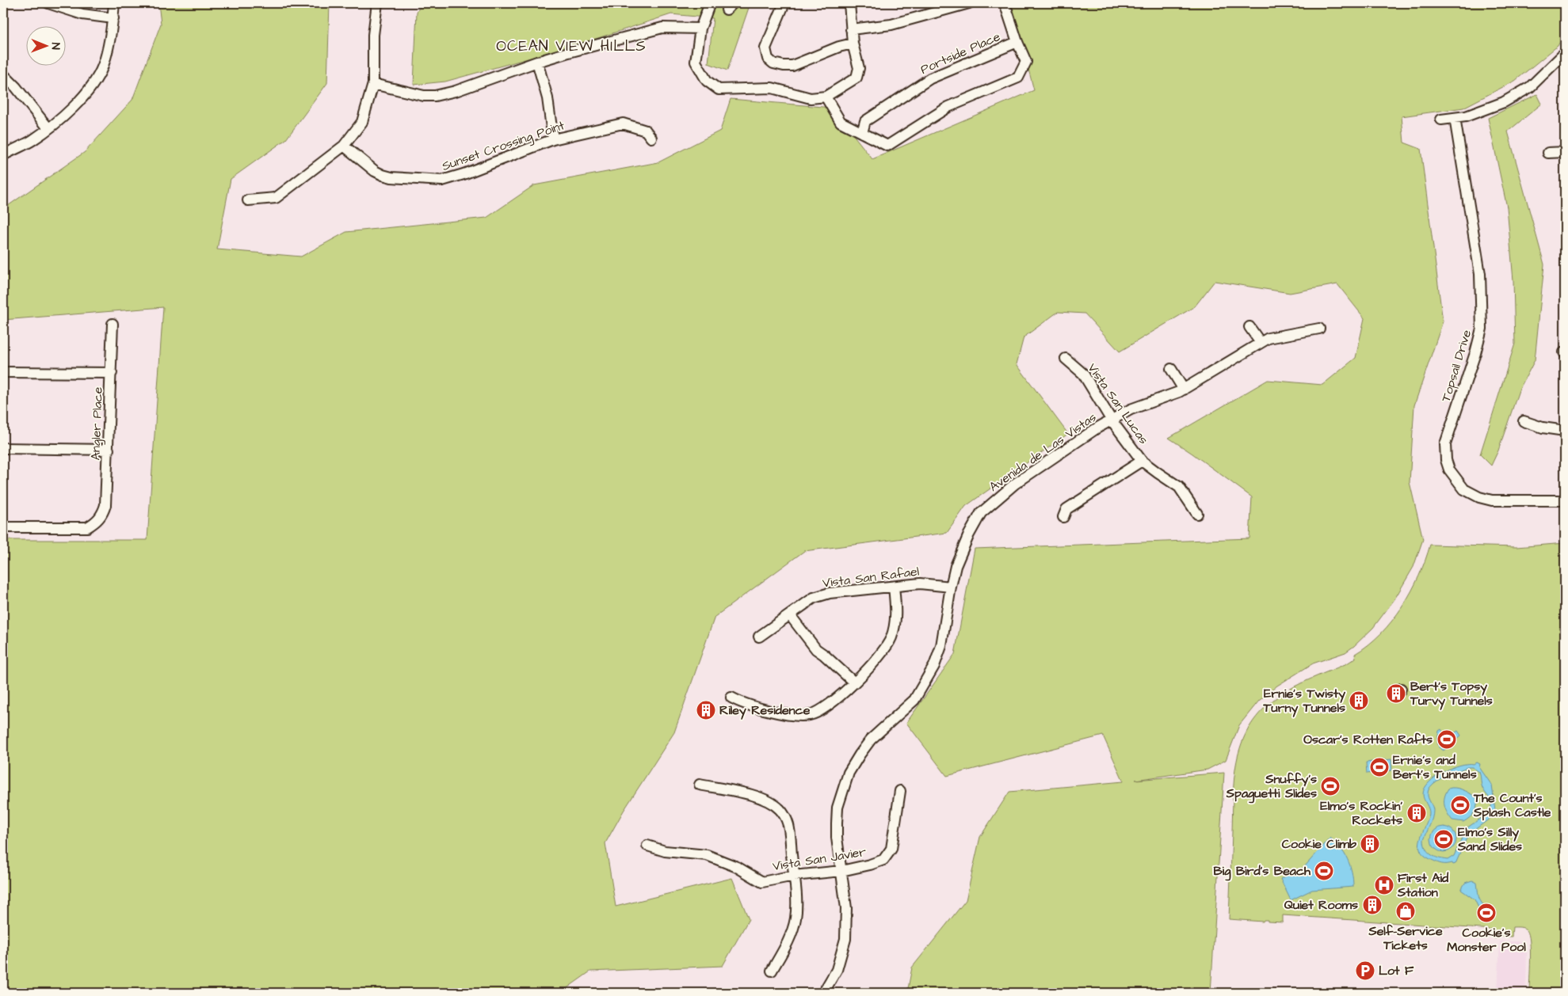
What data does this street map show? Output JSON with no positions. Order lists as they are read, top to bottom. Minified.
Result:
{"streets":{"street":["Portside Place","Sunset Crossing Point","Topsail Drive","Vista San Lucas","Angler Place","Avenida de Las Vistas","Vista San Rafael","Vista San Javier"]},"crossings":[["Vista San Lucas","Avenida de Las Vistas"],["Avenida de Las Vistas","Vista San Rafael"],["Avenida de Las Vistas","Vista San Javier"]],"districts":["OCEAN VIEW HILLS"],"places":{"building":["Bert's Topsy Turvy Tunnels","Ernie's Twisty Turny Tunnels","Riley Residence","Elmo's Rockin' Rockets","Cookie Climb","Quiet Rooms"],"sports":["Oscar's Rotten Rafts","Ernie's and Bert's Tunnels","Snuffy's Spaguetti Slides","The Count's Splash Castle","Elmo's Silly Sand Slides","Big Bird's Beach","Cookie's Monster Pool"],"hospital":["First Aid Station"],"shop":["Self-Service Tickets"],"parking":["Lot F"]},"north":"right"}
